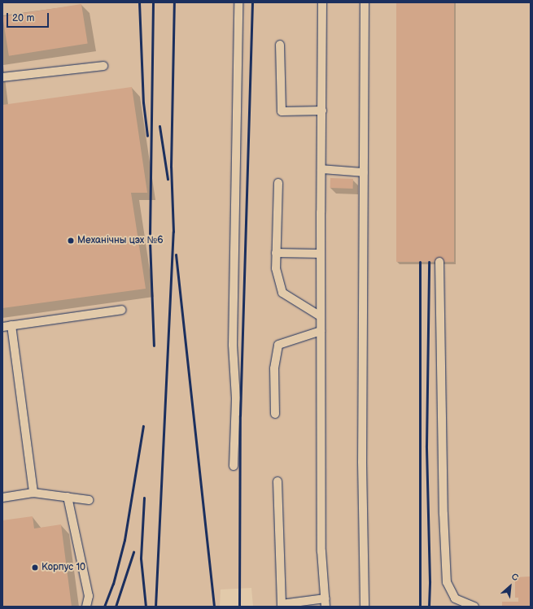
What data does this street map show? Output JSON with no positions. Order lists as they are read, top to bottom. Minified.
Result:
{"places":["Механічны цэх №6","Корпус 10"],"scale_bar":"20 m","north":"top right"}
